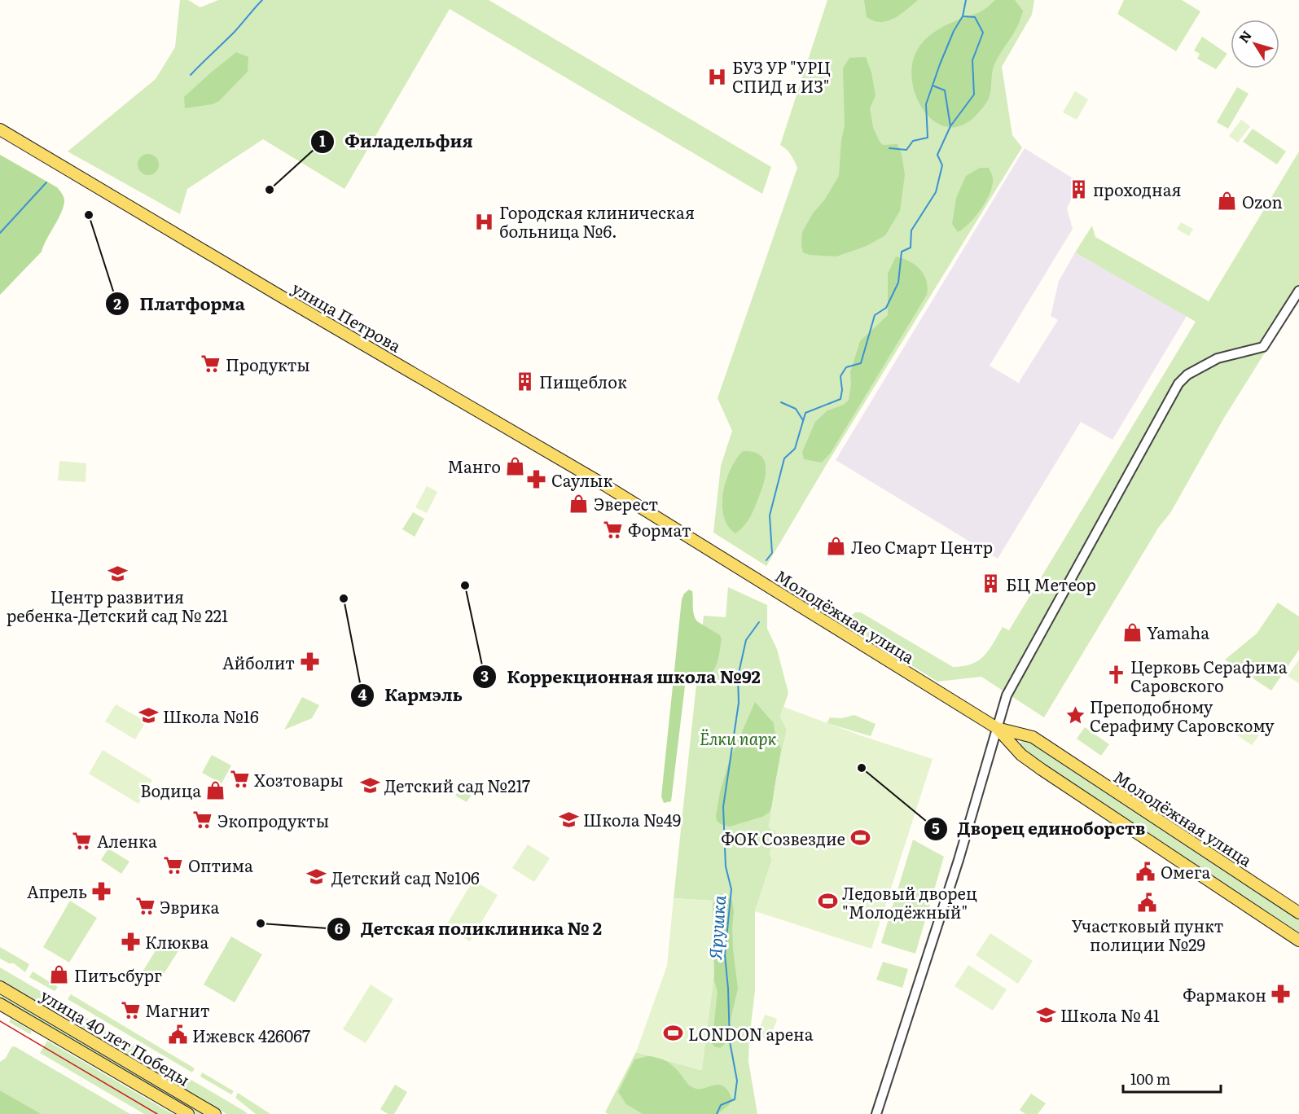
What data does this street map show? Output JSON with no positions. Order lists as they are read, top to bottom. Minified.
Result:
{"streets":{"main road":["улица Петрова","Молодёжная улица","улица 40 лет Победы"]},"crossings":[["улица Петрова","Молодёжная улица"]],"water":["Ярушка"],"parks":["Ёлки парк"],"places":{"hospital":["БУЗ УР \"УРЦ СПИД и ИЗ\"","Городская клиническая больница №6."],"building":["проходная","Пищеблок","БЦ Метеор"],"other":["Филадельфия","Платформа","Коррекционная школа №92","Кармэль","Дворец единоборств","Детская поликлиника № 2"],"shop":["Ozon","Манго","Эверест","Лео Смарт Центр","Yamaha","Водица","Питьсбург"],"supermarket":["Продукты","Формат","Хозтовары","Экопродукты","Аленка","Оптима","Эврика","Магнит"],"pharmacy":["Саулык","Айболит","Апрель","Клюква","Фармакон"],"school or university":["Центр развития ребенка-Детский сад № 221","Школа №16","Детский сад №217","Школа №49","Детский сад №106","Школа № 41"],"church":["Церковь Серафима Саровского"],"place":["Преподобному Серафиму Саровскому"],"sports":["ФОК Созвездие","Ледовый дворец \"Молодёжный\"","LONDON арена"],"public building":["Омега","Участковый пункт полиции №29","Ижевск 426067"]},"scale_bar":"100 m","north":"top left"}
